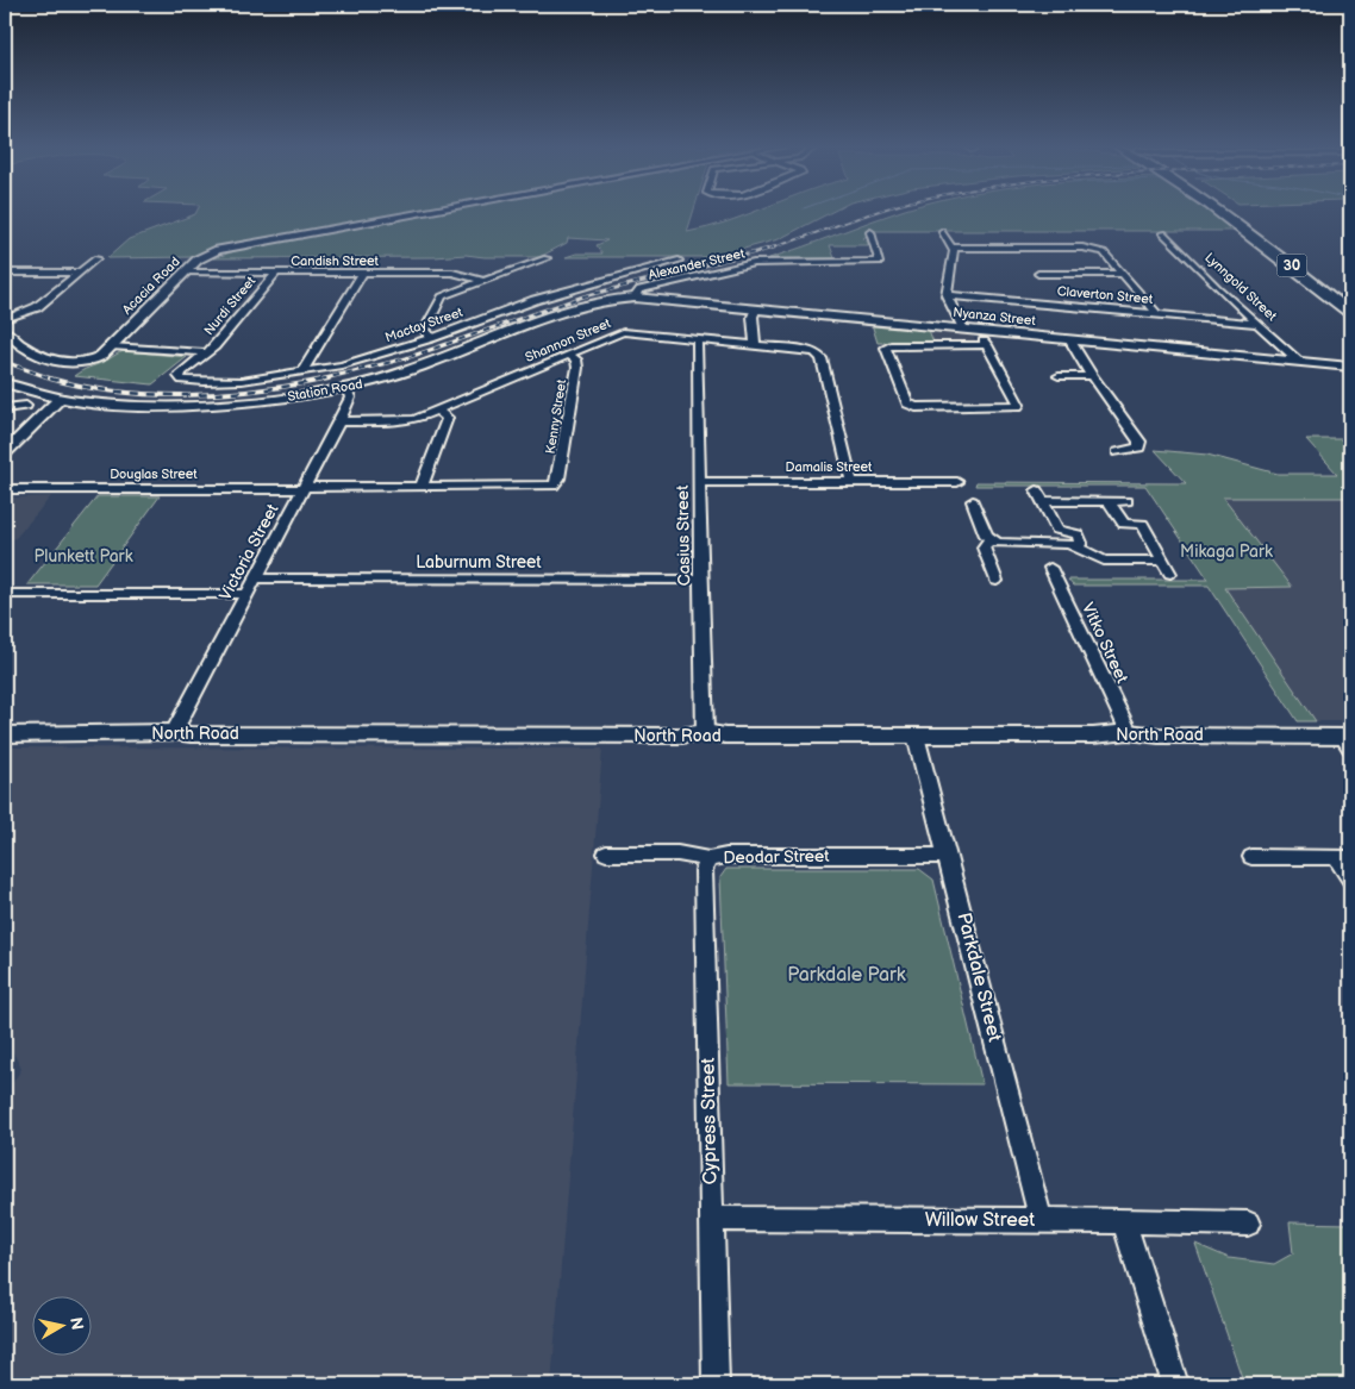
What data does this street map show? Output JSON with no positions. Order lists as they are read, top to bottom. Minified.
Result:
{"streets":{"main road":["30"],"street":["Candish Street","Alexander Street","Acacia Road","Lynngold Street","Claverton Street","Nurdi Street","Nyanza Street","Mactay Street","Shannon Street","Station Road","Kenny Street","Damalis Street","Douglas Street","Casius Street","Victoria Street","Laburnum Street","Vitko Street","North Road","Deodar Street","Parkdale Street","Cypress Street","Willow Street"]},"crossings":[["Candish Street","Acacia Road"],["Candish Street","Nurdi Street"],["Alexander Street","Nyanza Street"],["Alexander Street","Station Road"],["Lynngold Street","Claverton Street"],["Lynngold Street","Nyanza Street"],["Nurdi Street","Mactay Street"],["Nyanza Street","Station Road"],["Shannon Street","Kenny Street"],["Shannon Street","Damalis Street"],["Shannon Street","Casius Street"],["Shannon Street","Victoria Street"],["Station Road","Victoria Street"],["Kenny Street","Douglas Street"],["Damalis Street","Casius Street"],["Douglas Street","Victoria Street"],["Casius Street","Laburnum Street"],["Casius Street","North Road"],["Victoria Street","Laburnum Street"],["Victoria Street","North Road"],["Vitko Street","North Road"],["North Road","Parkdale Street"],["Deodar Street","Parkdale Street"],["Deodar Street","Cypress Street"],["Parkdale Street","Willow Street"],["Cypress Street","Willow Street"]],"parks":["Mikaga Park","Plunkett Park","Parkdale Park"],"north":"right"}
